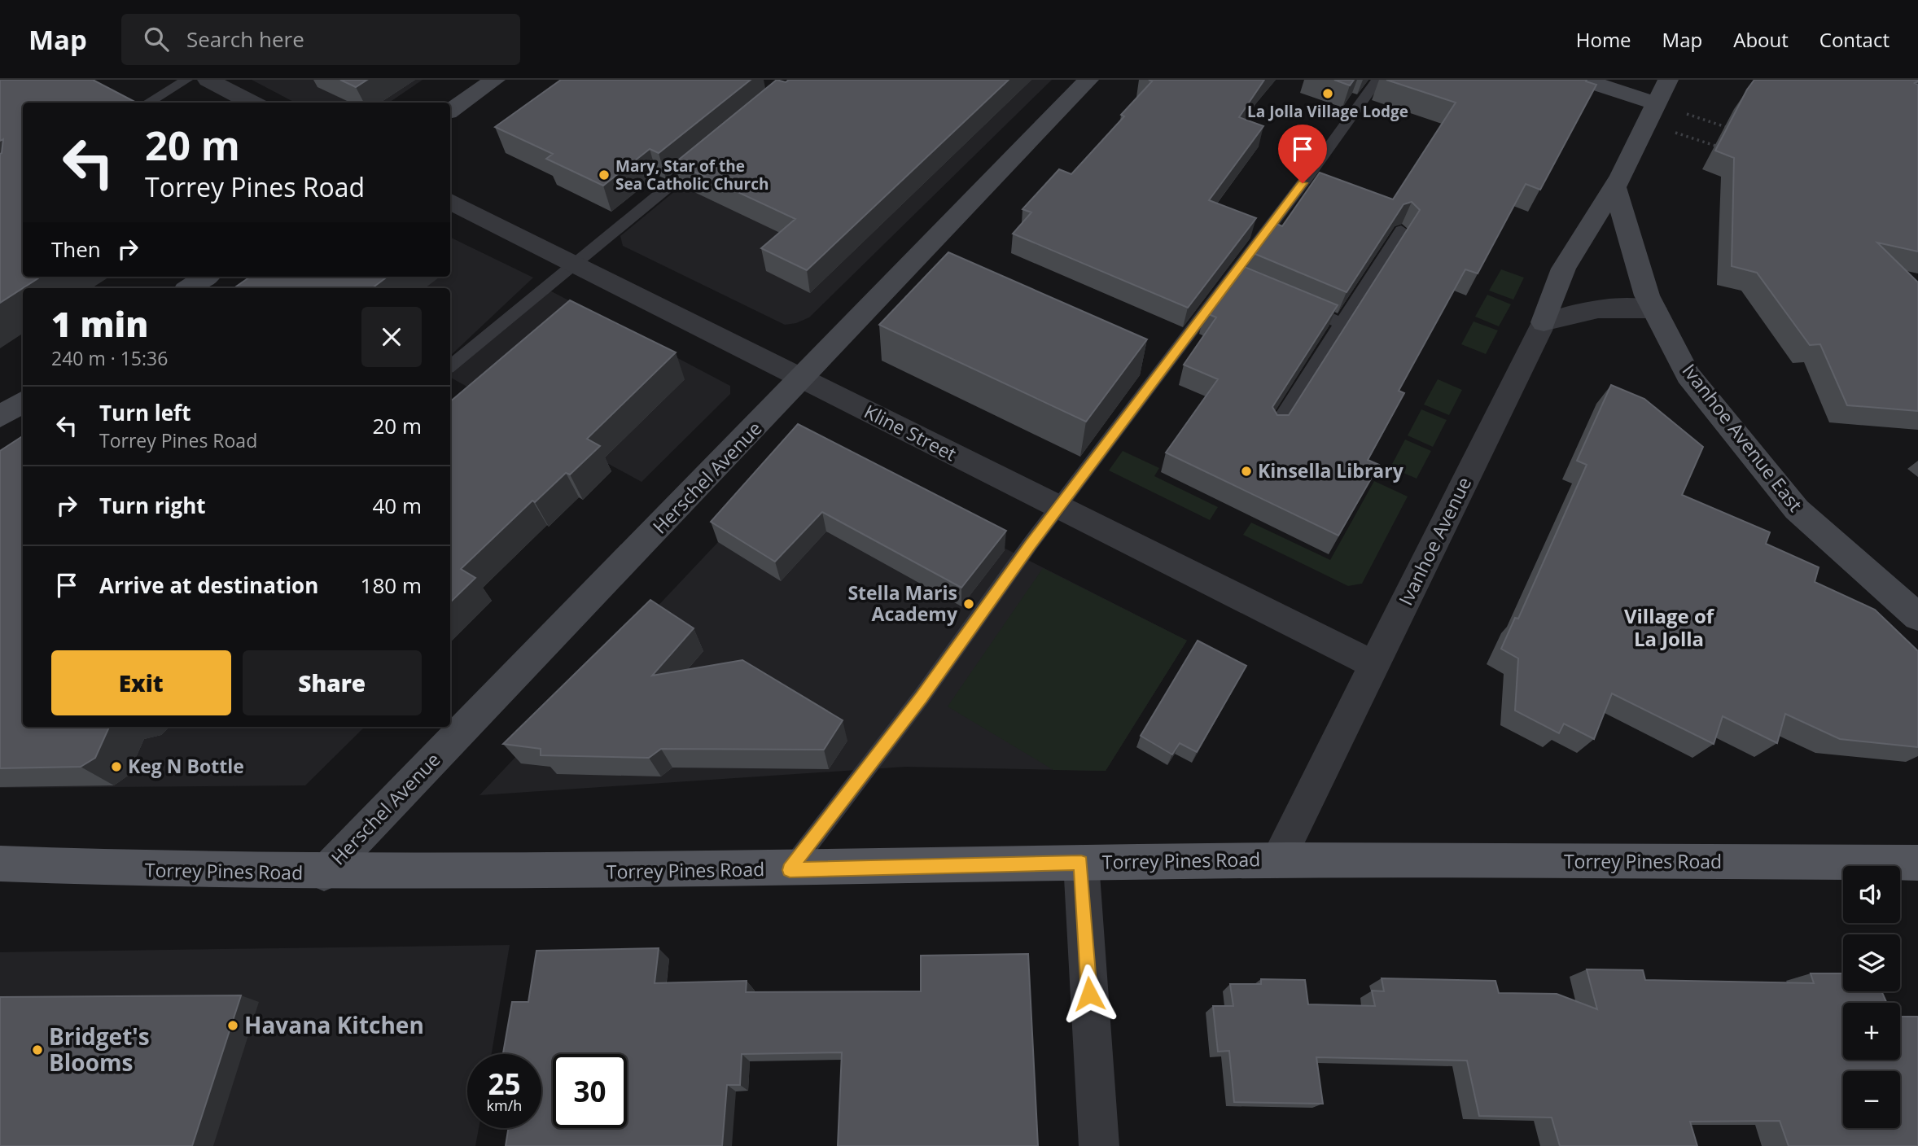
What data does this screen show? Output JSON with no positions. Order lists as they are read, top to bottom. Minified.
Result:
{"streets":{"main road":["Torrey Pines Road"],"street":["Kline Street","Ivanhoe Avenue East","Herschel Avenue","Ivanhoe Avenue"]},"crossings":[["Kline Street","Herschel Avenue"],["Kline Street","Ivanhoe Avenue"],["Herschel Avenue","Torrey Pines Road"],["Ivanhoe Avenue","Torrey Pines Road"]],"districts":["Village of La Jolla"],"places":["La Jolla Village Lodge","Mary, Star of the Sea Catholic Church","Kinsella Library","Stella Maris Academy","Keg N Bottle","Havana Kitchen","Bridget's Blooms"],"page":{"header":"Map","search":"Search here","nav":["Home","Map","About","Contact"],"turn":["20 m","Torrey Pines Road"],"then":"Then","heading":["1 min","240 m · 15:36"],"list":[{"name":"Turn left","note":"Torrey Pines Road","value":"20 m"},{"name":"Turn right","value":"40 m"},{"name":"Arrive at destination","value":"180 m"}],"buttons":["Exit","Share"],"map_buttons":["+","−"],"speed":"25 km/h","limit":"30"}}
